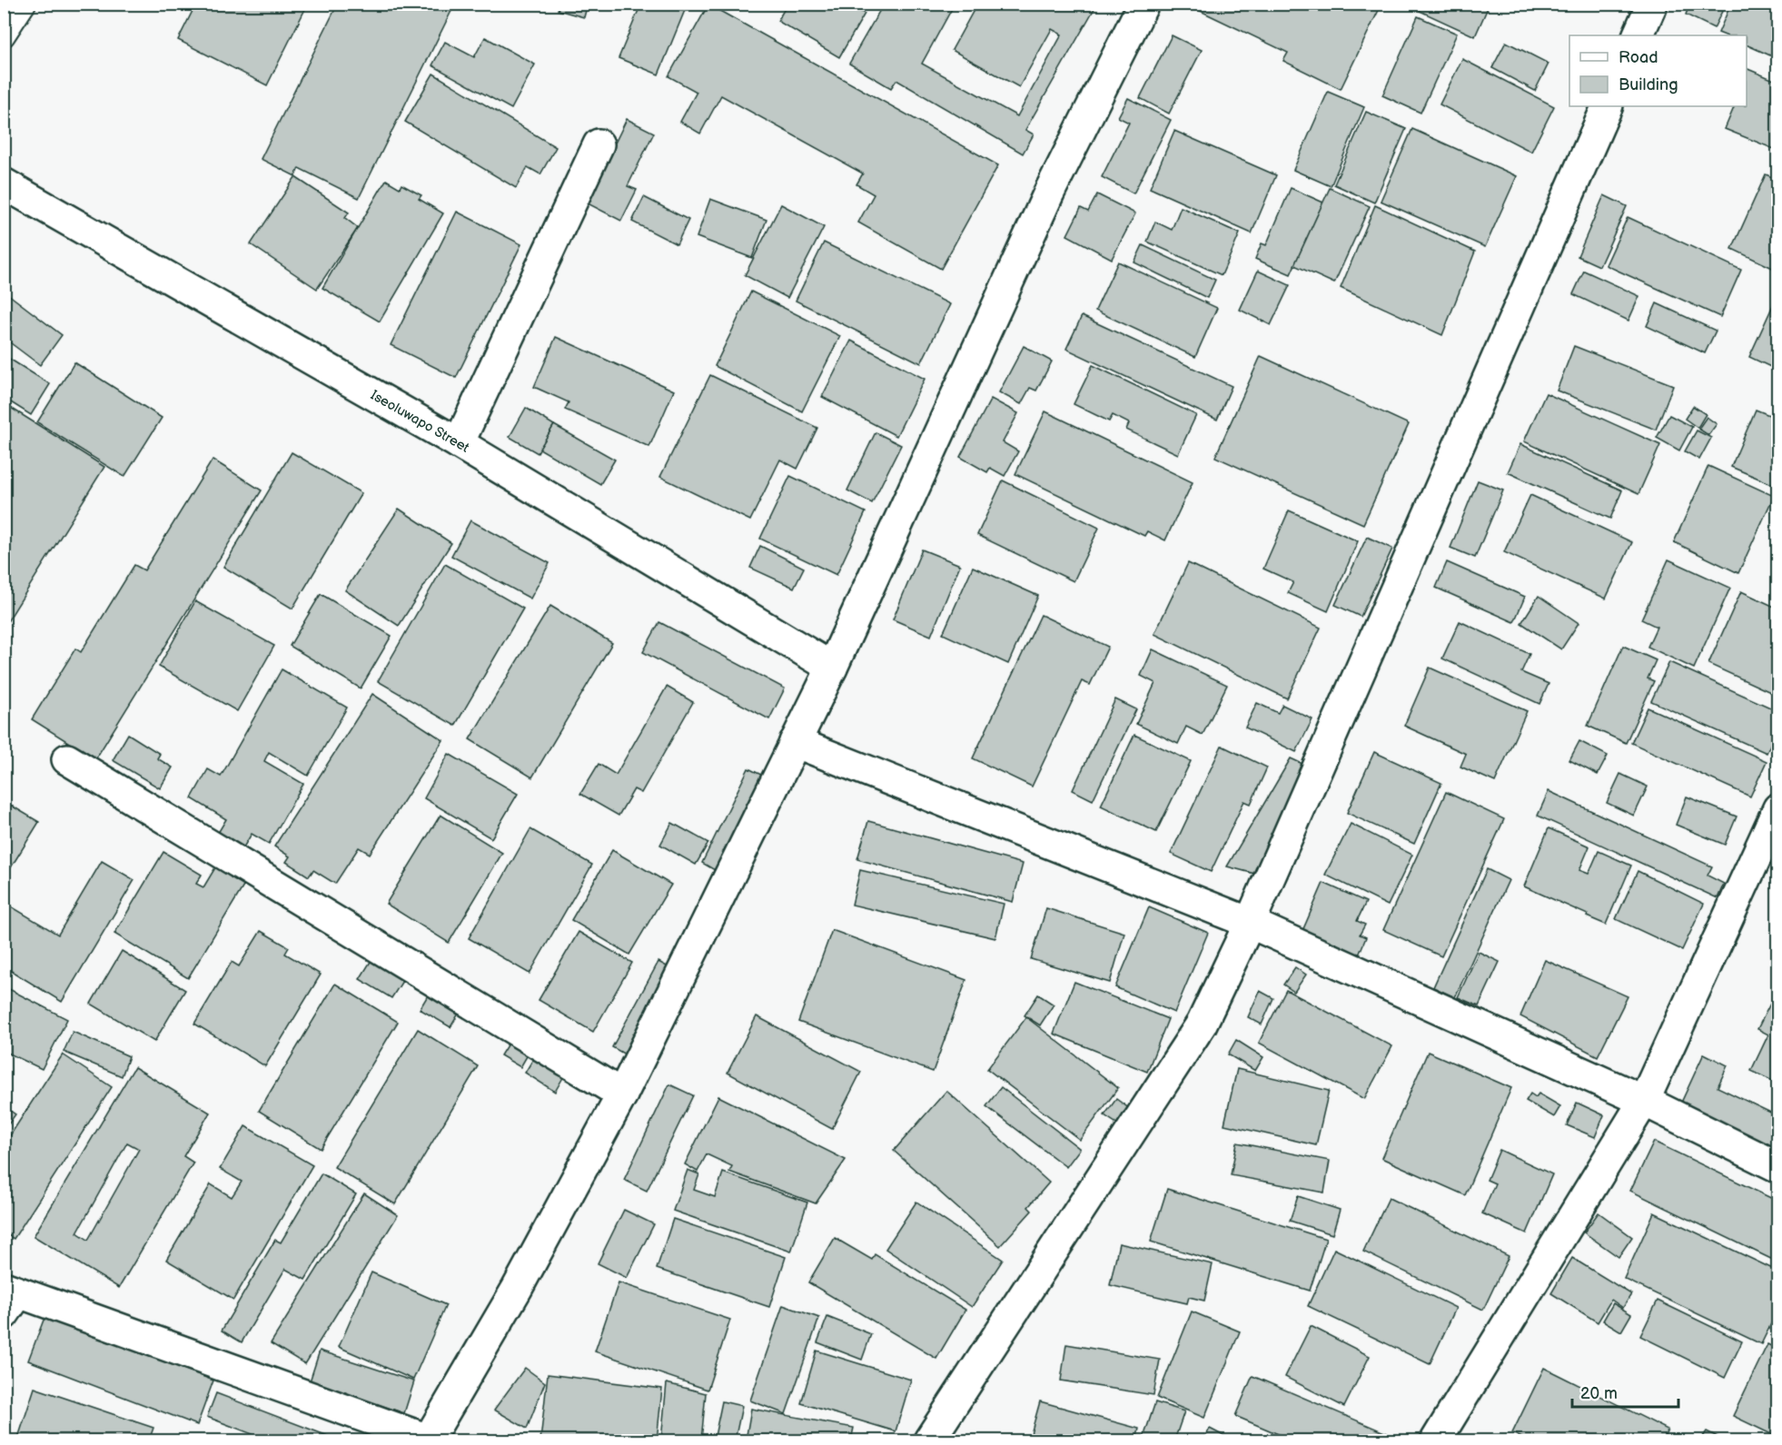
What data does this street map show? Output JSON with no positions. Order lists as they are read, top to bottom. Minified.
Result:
{"streets":{"street":["Iseoluwapo Street"]},"legend":["Road","Building"],"scale_bar":"20 m"}
